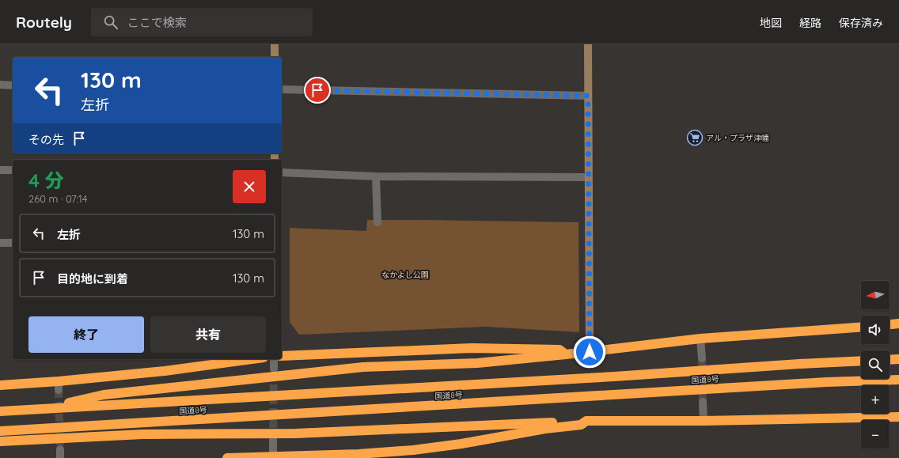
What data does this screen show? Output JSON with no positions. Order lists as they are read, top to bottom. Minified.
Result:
{"streets":{"highway":["国道8号"]},"parks":["なかよし公園"],"places":{"supermarket":["アル・プラザ津幡"]},"north":"left","page":{"header":"Routely","search":"ここで検索","nav":["地図","経路","保存済み"],"turn":["130 m","左折"],"then":"その先","heading":["4 分","260 m · 07:14"],"list":[{"name":"左折","value":"130 m"},{"name":"目的地に到着","value":"130 m"}],"map_buttons":["+","−"],"buttons":["終了","共有"]}}
